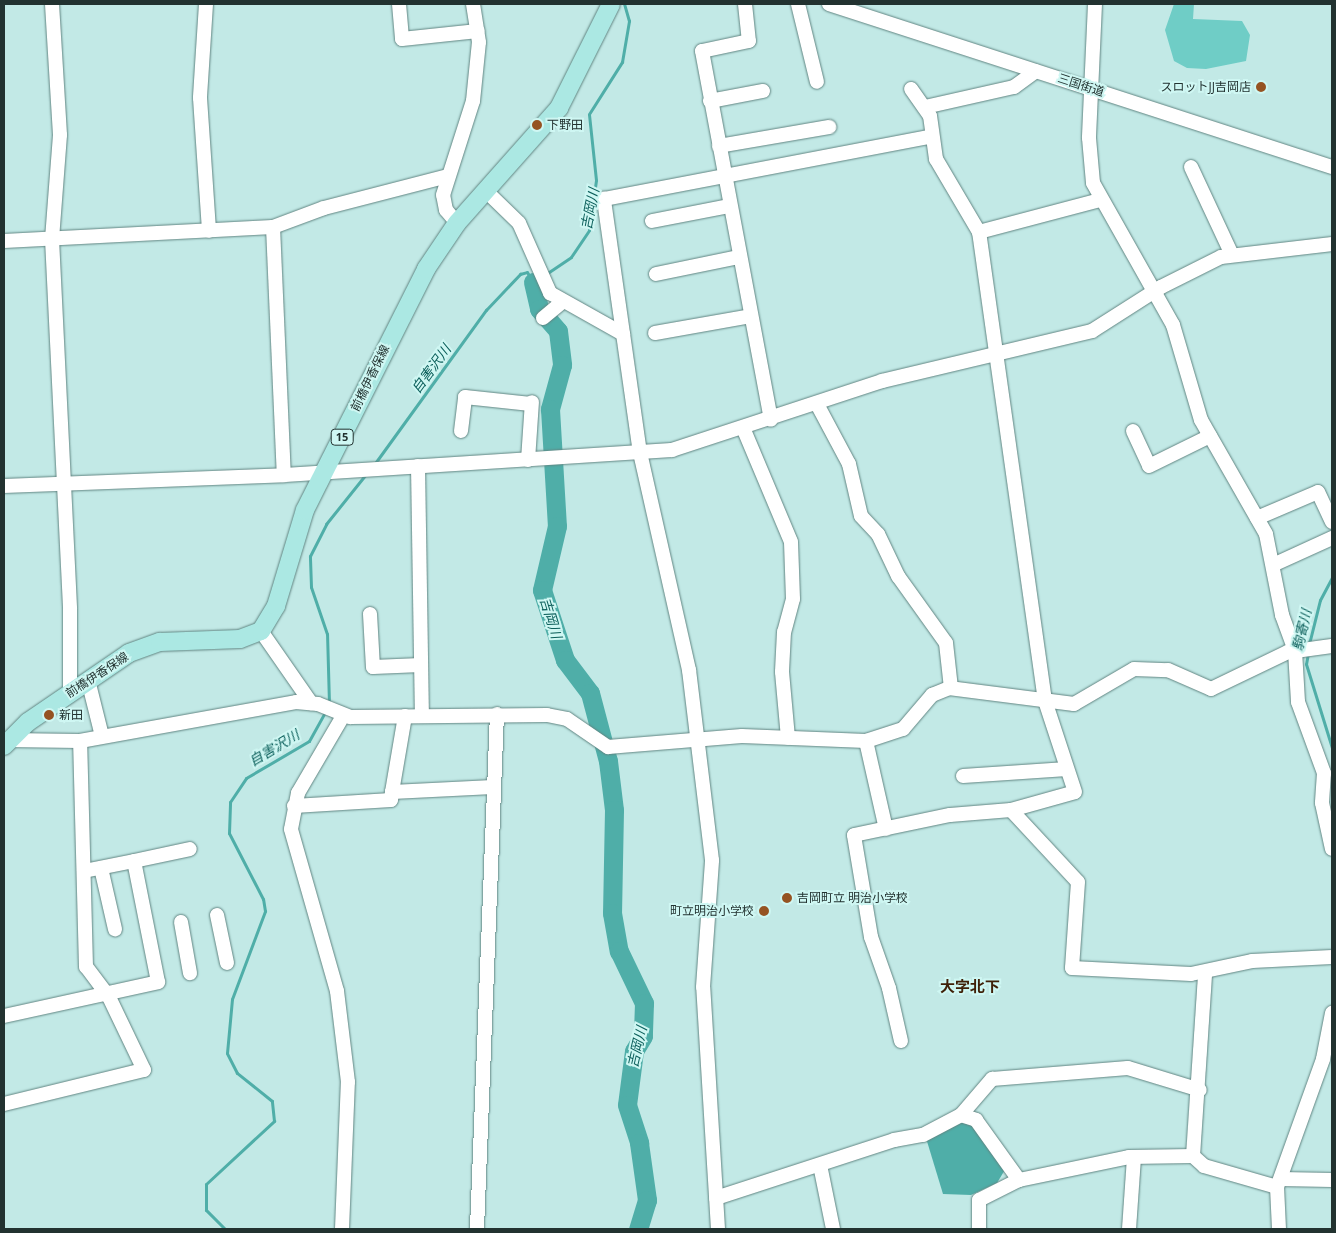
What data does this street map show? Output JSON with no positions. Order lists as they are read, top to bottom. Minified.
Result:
{"streets":{"main road":["前橋伊香保線","15"],"street":["三国街道"]},"districts":["大字北下"],"water":["吉岡川","自害沢川","駒寄川"],"places":["スロットJJ吉岡店","下野田","新田","吉岡町立 明治小学校","町立明治小学校"]}
